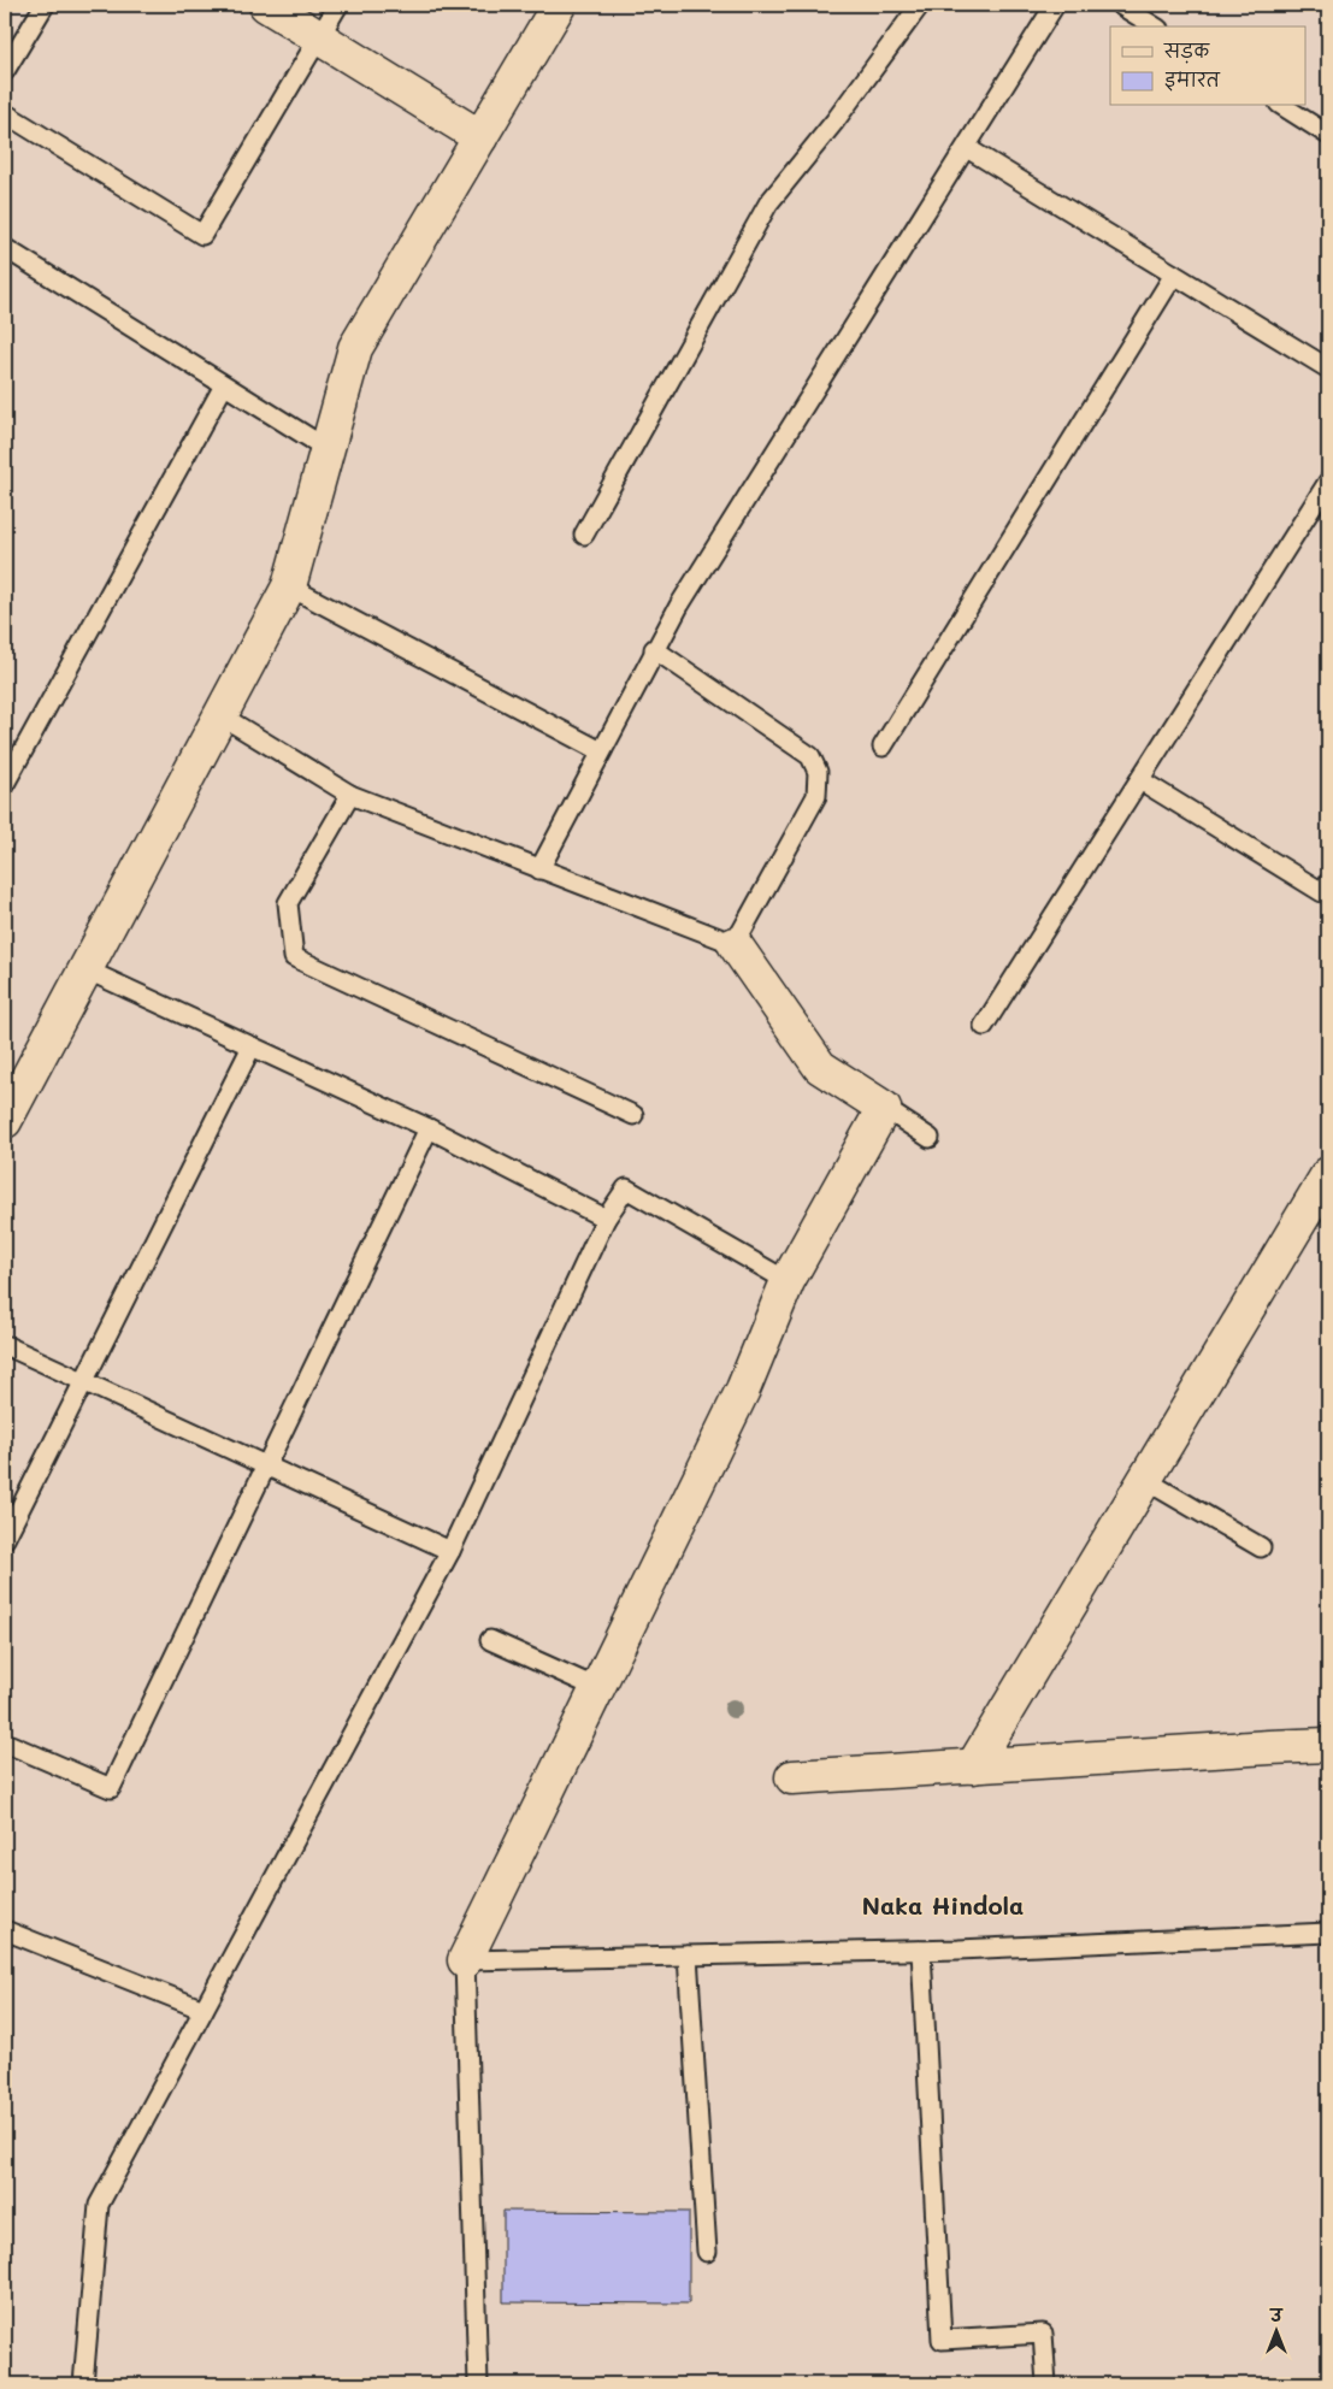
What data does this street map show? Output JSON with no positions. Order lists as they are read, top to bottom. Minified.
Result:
{"districts":["Naka Hindola"],"legend":["सड़क","इमारत"],"north":"top"}
